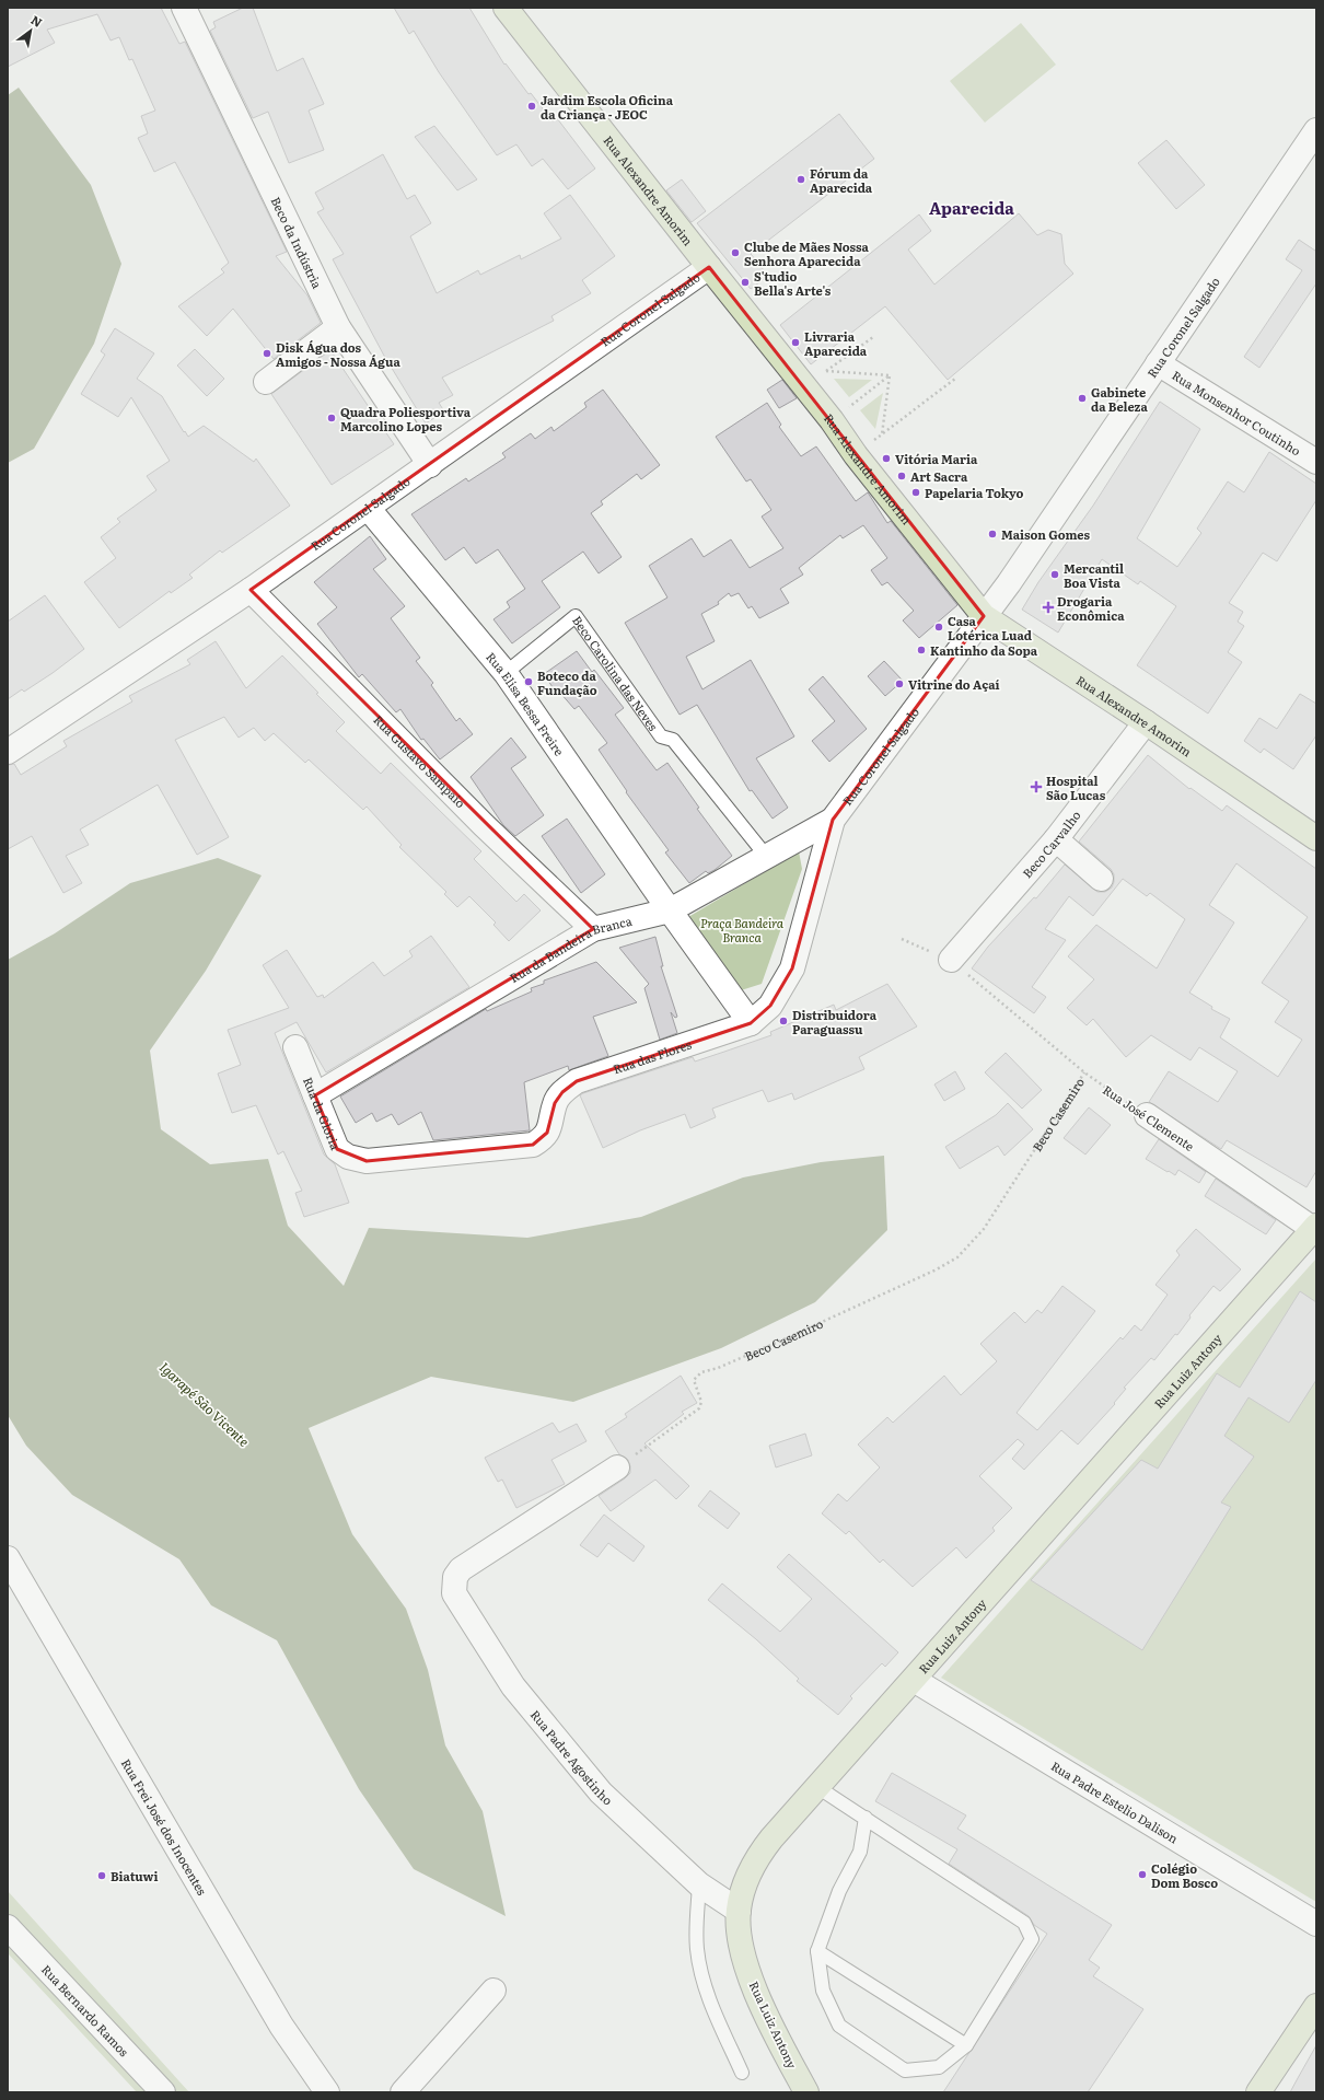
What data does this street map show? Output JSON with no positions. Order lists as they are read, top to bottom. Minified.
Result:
{"streets":{"street":["Rua Alexandre Amorim","Beco da Indústria","Rua Coronel Salgado","Rua Monsenhor Coutinho","Rua Elisa Bessa Freire","Rua Gustavo Sampaio","Beco Carvalho","Rua da Bandeira Branca","Rua das Flores","Rua da Glória","Rua José Clemente","Rua Luiz Antony","Rua Padre Agostinho","Rua Padre Estelio Dalison","Rua Frei José dos Inocentes","Rua Bernardo Ramos"],"lane":["Beco Carolina das Neves"],"path":["Beco Casemiro"]},"crossings":[["Rua Alexandre Amorim","Rua Coronel Salgado"],["Rua Alexandre Amorim","Beco Carvalho"],["Beco da Indústria","Rua Coronel Salgado"],["Rua Coronel Salgado","Rua Monsenhor Coutinho"],["Rua Coronel Salgado","Rua Elisa Bessa Freire"],["Rua Coronel Salgado","Rua Gustavo Sampaio"],["Rua Coronel Salgado","Rua da Bandeira Branca"],["Rua Coronel Salgado","Rua das Flores"],["Beco Carolina das Neves","Rua Elisa Bessa Freire"],["Beco Carolina das Neves","Rua da Bandeira Branca"],["Rua Elisa Bessa Freire","Rua da Bandeira Branca"],["Rua Elisa Bessa Freire","Rua das Flores"],["Rua Gustavo Sampaio","Rua da Bandeira Branca"],["Beco Carvalho","Rua José Clemente"],["Rua da Bandeira Branca","Rua das Flores"],["Rua da Bandeira Branca","Rua da Glória"],["Rua das Flores","Rua da Glória"],["Beco Casemiro","Rua José Clemente"],["Beco Casemiro","Rua Padre Agostinho"],["Rua José Clemente","Rua Luiz Antony"],["Rua Luiz Antony","Rua Padre Agostinho"],["Rua Luiz Antony","Rua Padre Estelio Dalison"]],"districts":["Aparecida"],"water":["Igarapé São Vicente"],"parks":["Praça Bandeira Branca"],"places":{"other":["Jardim Escola Oficina da Criança - JEOC","Fórum da Aparecida","Clube de Mães Nossa Senhora Aparecida","S'tudio Bella's Arte's","Livraria Aparecida","Disk Água dos Amigos - Nossa Água","Gabinete da Beleza","Quadra Poliesportiva Marcolino Lopes","Vitória Maria","Art Sacra","Papelaria Tokyo","Maison Gomes","Mercantil Boa Vista","Casa Lotérica Luad","Kantinho da Sopa","Boteco da Fundação","Vitrine do Açaí","Distribuidora Paraguassu","Colégio Dom Bosco","Biatuwi"],"health":["Drogaria Econômica","Hospital São Lucas"]},"north":"top right"}
